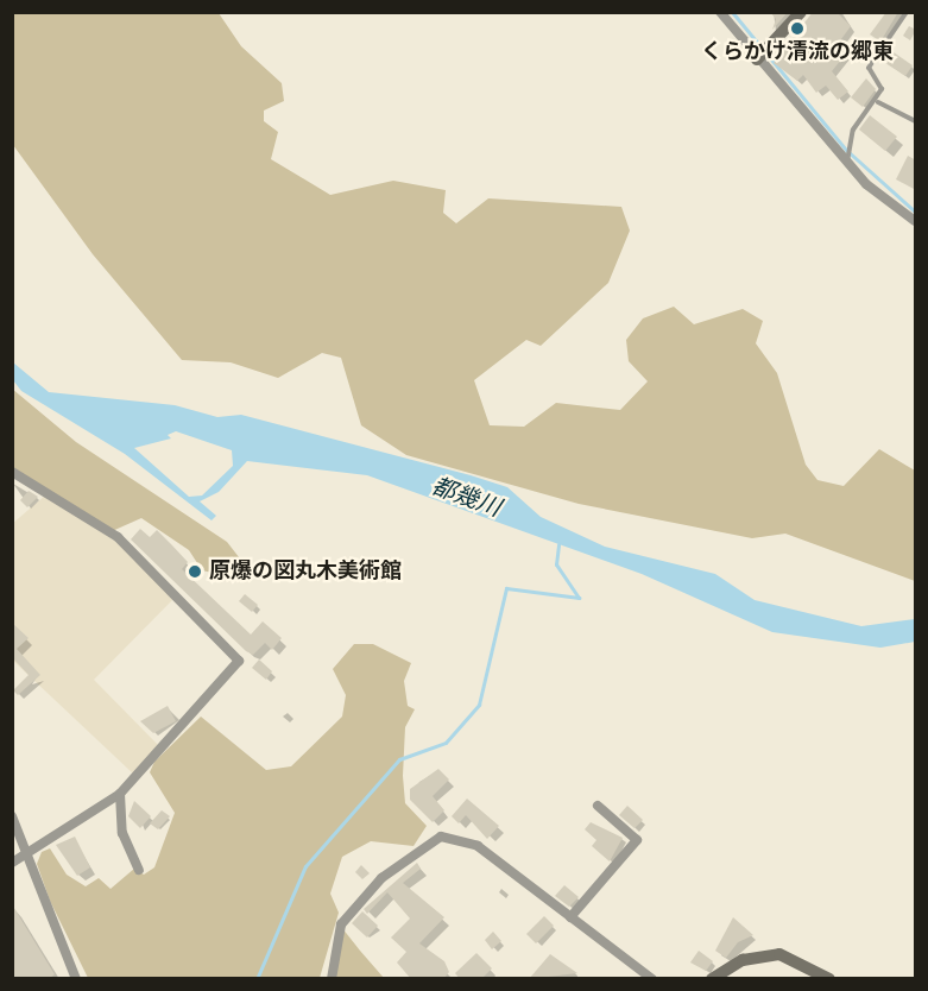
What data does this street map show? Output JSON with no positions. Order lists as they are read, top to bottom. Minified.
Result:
{"water":["都幾川"],"places":["くらかけ清流の郷東","原爆の図丸木美術館"]}
